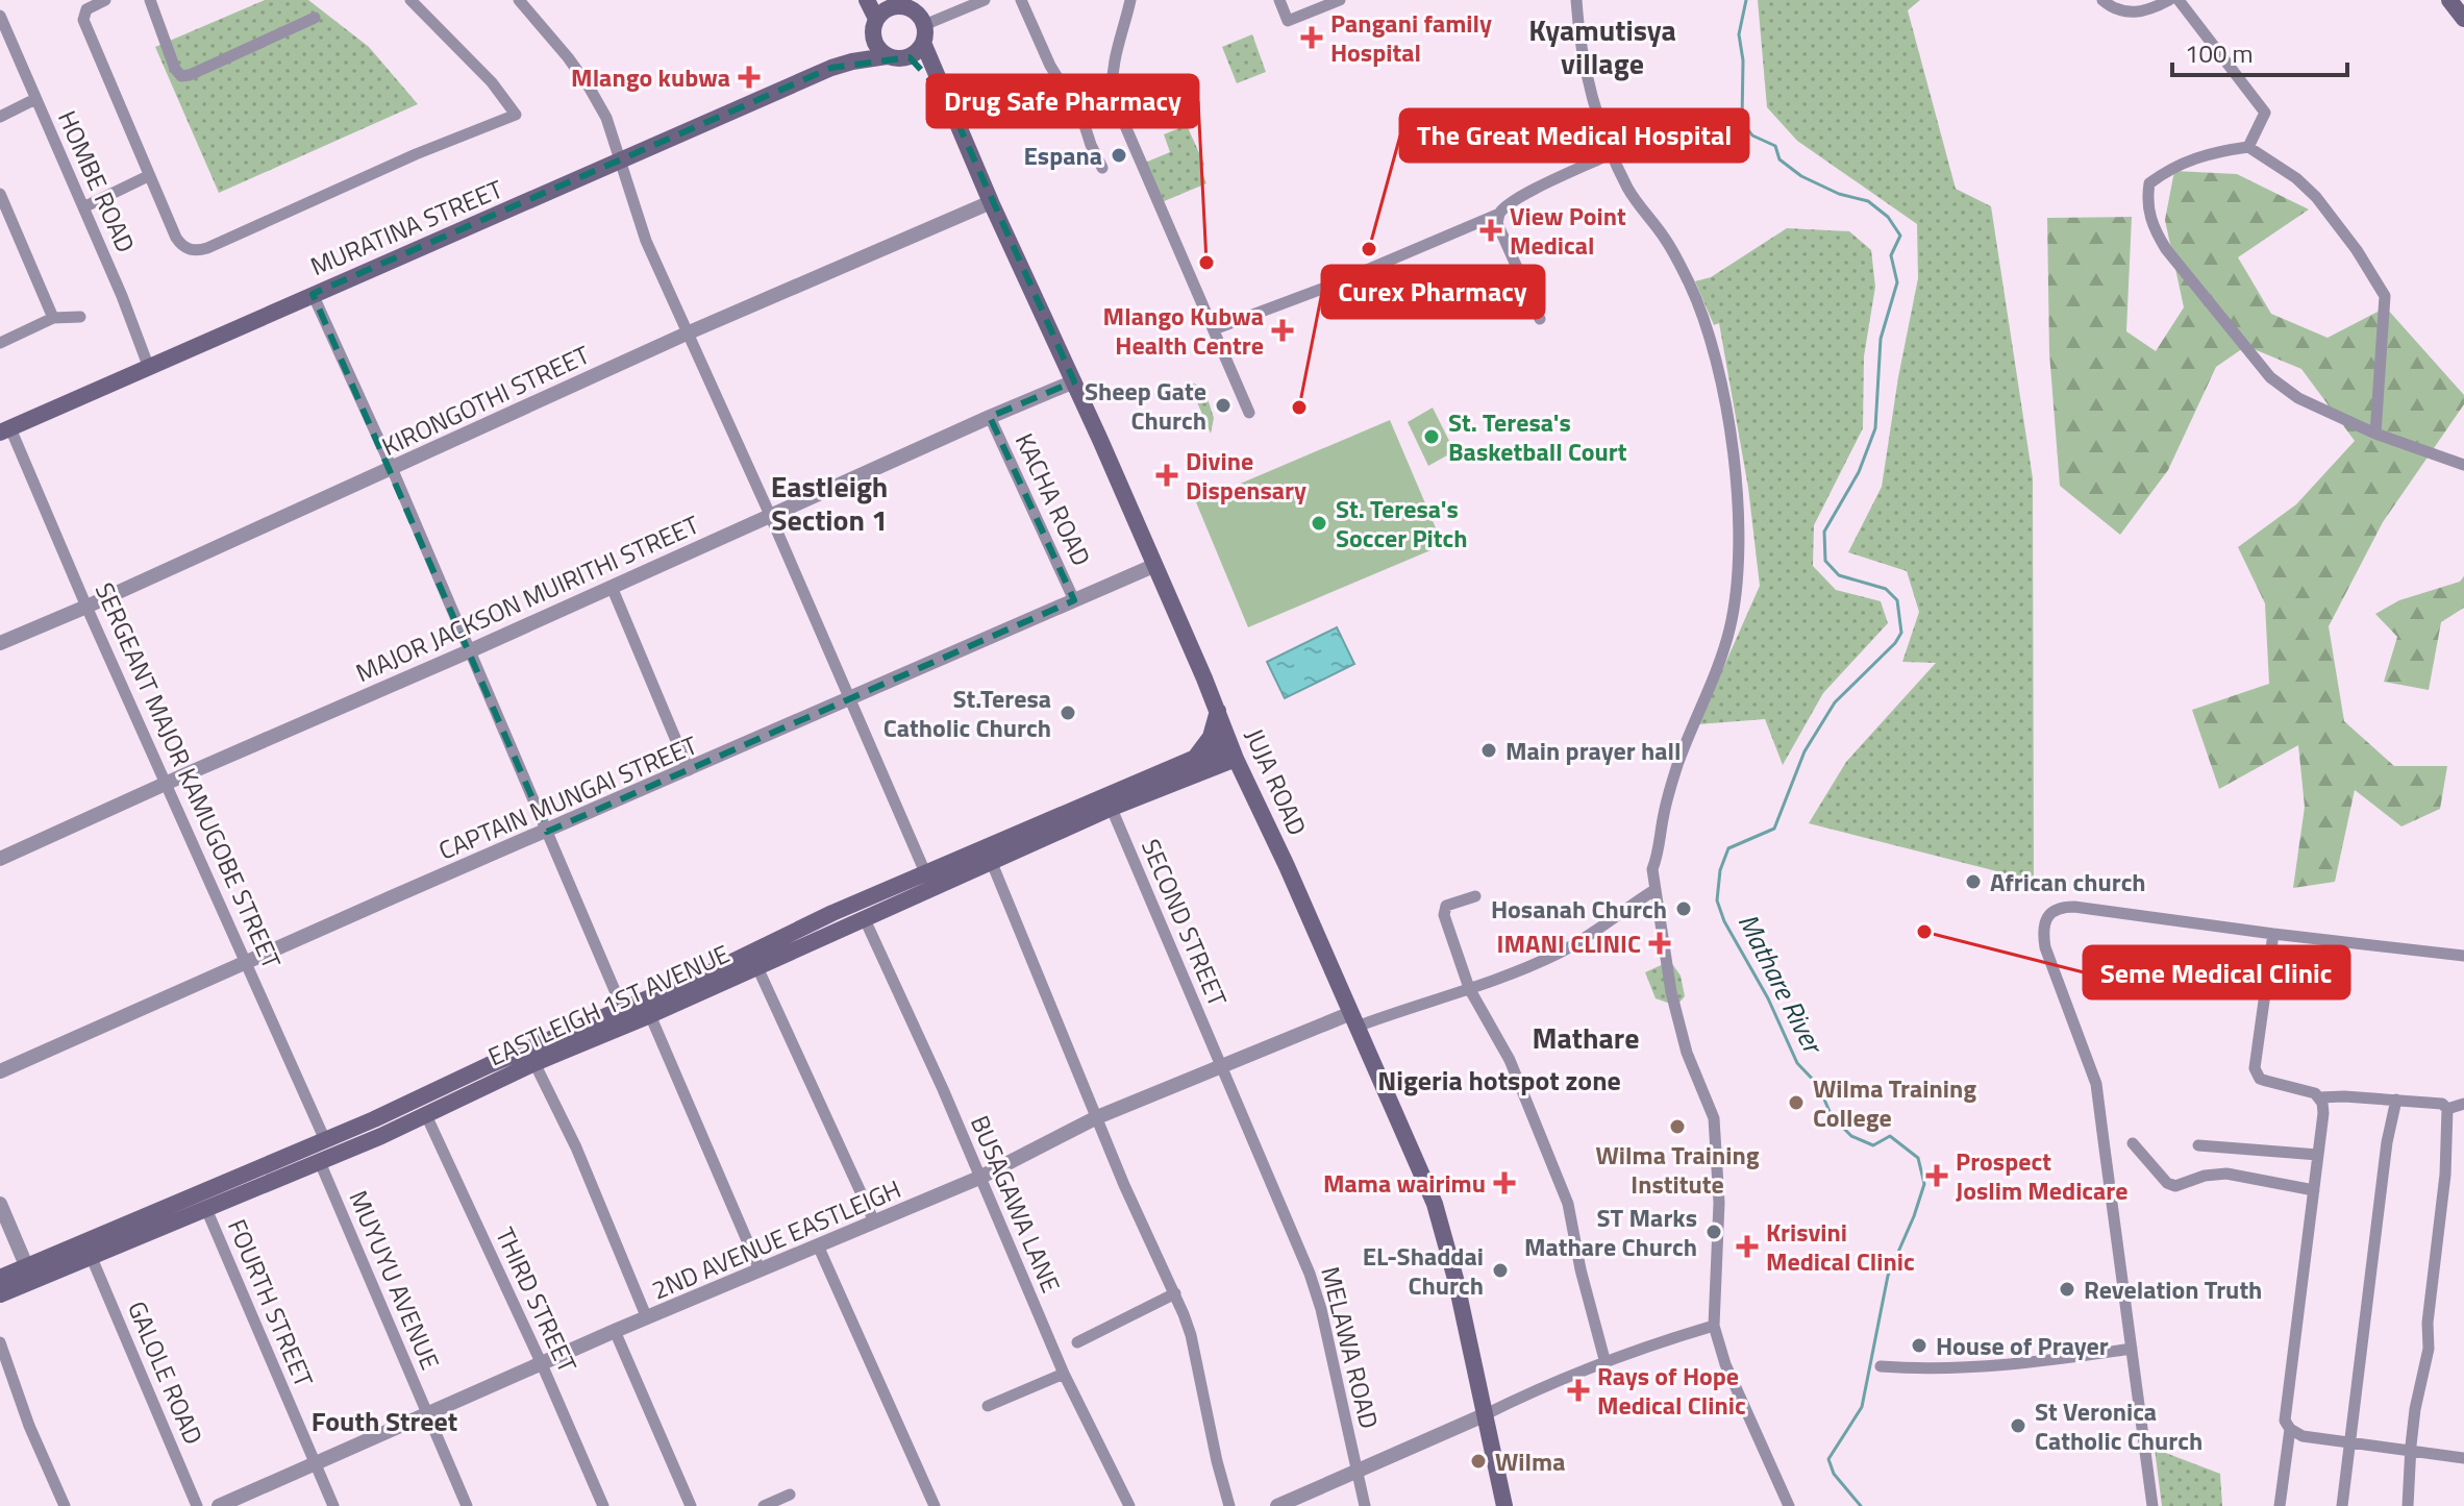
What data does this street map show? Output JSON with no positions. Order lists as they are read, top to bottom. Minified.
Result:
{"streets":{"main road":["MURATINA STREET","JUJA ROAD","EASTLEIGH 1ST AVENUE"],"street":["HOMBE ROAD","KIRONGOTHI STREET","KACHA ROAD","MAJOR JACKSON MUIRITHI STREET","SERGEANT MAJOR KAMUGOBE STREET","CAPTAIN MUNGAI STREET","SECOND STREET","BUSAGAWA LANE","2ND AVENUE EASTLEIGH","MUYUYU AVENUE","THIRD STREET","FOURTH STREET","MELAWA ROAD","GALOLE ROAD"]},"crossings":[["HOMBE ROAD","MURATINA STREET"],["MURATINA STREET","SERGEANT MAJOR KAMUGOBE STREET"],["MURATINA STREET","JUJA ROAD"],["KIRONGOTHI STREET","SERGEANT MAJOR KAMUGOBE STREET"],["KIRONGOTHI STREET","JUJA ROAD"],["KACHA ROAD","MAJOR JACKSON MUIRITHI STREET"],["KACHA ROAD","CAPTAIN MUNGAI STREET"],["MAJOR JACKSON MUIRITHI STREET","SERGEANT MAJOR KAMUGOBE STREET"],["MAJOR JACKSON MUIRITHI STREET","JUJA ROAD"],["SERGEANT MAJOR KAMUGOBE STREET","CAPTAIN MUNGAI STREET"],["SERGEANT MAJOR KAMUGOBE STREET","EASTLEIGH 1ST AVENUE"],["JUJA ROAD","CAPTAIN MUNGAI STREET"],["JUJA ROAD","EASTLEIGH 1ST AVENUE"],["JUJA ROAD","2ND AVENUE EASTLEIGH"],["SECOND STREET","EASTLEIGH 1ST AVENUE"],["SECOND STREET","2ND AVENUE EASTLEIGH"],["SECOND STREET","MELAWA ROAD"],["EASTLEIGH 1ST AVENUE","BUSAGAWA LANE"],["EASTLEIGH 1ST AVENUE","MUYUYU AVENUE"],["EASTLEIGH 1ST AVENUE","THIRD STREET"],["EASTLEIGH 1ST AVENUE","FOURTH STREET"],["EASTLEIGH 1ST AVENUE","GALOLE ROAD"],["BUSAGAWA LANE","2ND AVENUE EASTLEIGH"],["2ND AVENUE EASTLEIGH","MUYUYU AVENUE"],["2ND AVENUE EASTLEIGH","THIRD STREET"],["2ND AVENUE EASTLEIGH","FOURTH STREET"],["2ND AVENUE EASTLEIGH","MELAWA ROAD"]],"districts":["Kyamutisya village","Eastleigh Section 1","Mathare","Nigeria hotspot zone","Fouth Street"],"water":["Mathare River"],"places":{"health":["Pangani family Hospital","Mlango kubwa","View Point Medical","Mlango Kubwa Health Centre","Divine Dispensary","IMANI CLINIC","Prospect Joslim Medicare","Mama wairimu","Krisvini Medical Clinic","Rays of Hope Medical Clinic"],"other":["Espana","The Great Medical Hospital","Drug Safe Pharmacy","Sheep Gate Church","Curex Pharmacy","St. Teresa's Basketball Court","St. Teresa's Soccer Pitch","St.Teresa Catholic Church","Main prayer hall","African church","Hosanah Church","Seme Medical Clinic","Wilma Training College","Wilma Training Institute","ST Marks Mathare Church","EL-Shaddai Church","Revelation Truth","House of Prayer","St Veronica Catholic Church","Wilma"]},"scale_bar":"100 m"}
